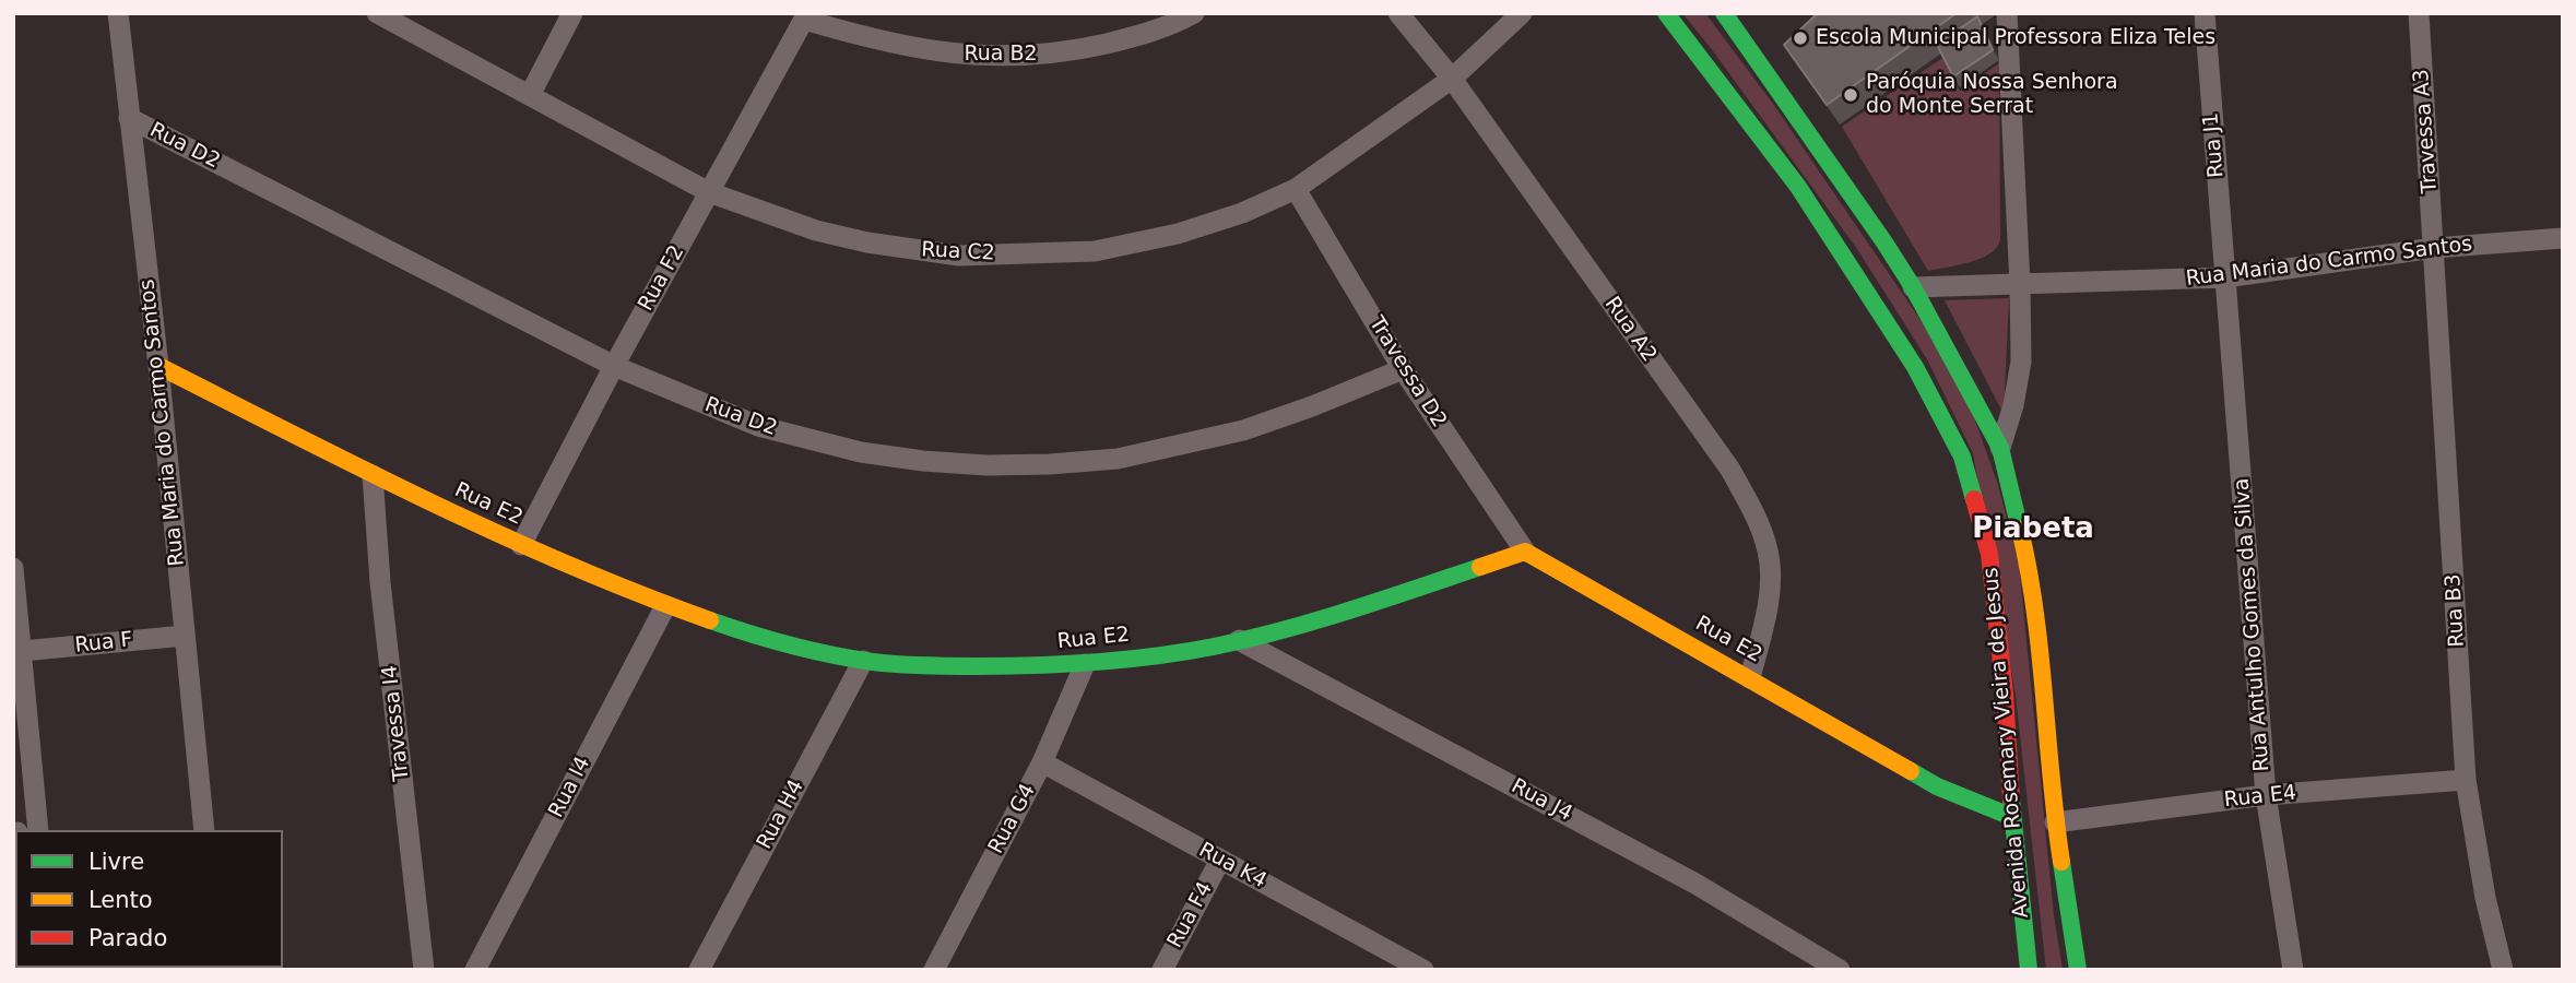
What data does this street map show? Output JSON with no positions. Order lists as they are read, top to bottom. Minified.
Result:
{"streets":{"street":["Rua B2","Travessa A3","Rua J1","Rua D2","Rua C2","Rua Maria do Carmo Santos","Rua F2","Rua A2","Travessa D2","Rua E2","Rua B3","Rua Antulho Gomes da Silva","Rua F","Travessa I4","Avenida Rosemary Vieira de Jesus","Rua I4","Rua E4","Rua J4","Rua H4","Rua G4","Rua K4","Rua F4"]},"crossings":[["Rua B2","Rua F2"],["Travessa A3","Rua Maria do Carmo Santos"],["Travessa A3","Rua B3"],["Rua J1","Rua Maria do Carmo Santos"],["Rua J1","Rua Antulho Gomes da Silva"],["Rua D2","Rua Maria do Carmo Santos"],["Rua D2","Rua F2"],["Rua D2","Travessa D2"],["Rua C2","Rua F2"],["Rua C2","Rua A2"],["Rua C2","Travessa D2"],["Rua Maria do Carmo Santos","Rua E2"],["Rua Maria do Carmo Santos","Rua B3"],["Rua Maria do Carmo Santos","Rua Antulho Gomes da Silva"],["Rua Maria do Carmo Santos","Rua F"],["Rua Maria do Carmo Santos","Avenida Rosemary Vieira de Jesus"],["Rua F2","Rua E2"],["Rua A2","Rua E2"],["Travessa D2","Rua E2"],["Rua E2","Travessa I4"],["Rua E2","Avenida Rosemary Vieira de Jesus"],["Rua E2","Rua I4"],["Rua E2","Rua J4"],["Rua E2","Rua H4"],["Rua E2","Rua G4"],["Rua B3","Rua E4"],["Rua Antulho Gomes da Silva","Rua E4"],["Avenida Rosemary Vieira de Jesus","Rua E4"],["Rua G4","Rua K4"],["Rua K4","Rua F4"]],"districts":["Piabeta"],"places":["Escola Municipal Professora Eliza Teles","Paróquia Nossa Senhora do Monte Serrat"],"legend":["Livre","Lento","Parado"]}
